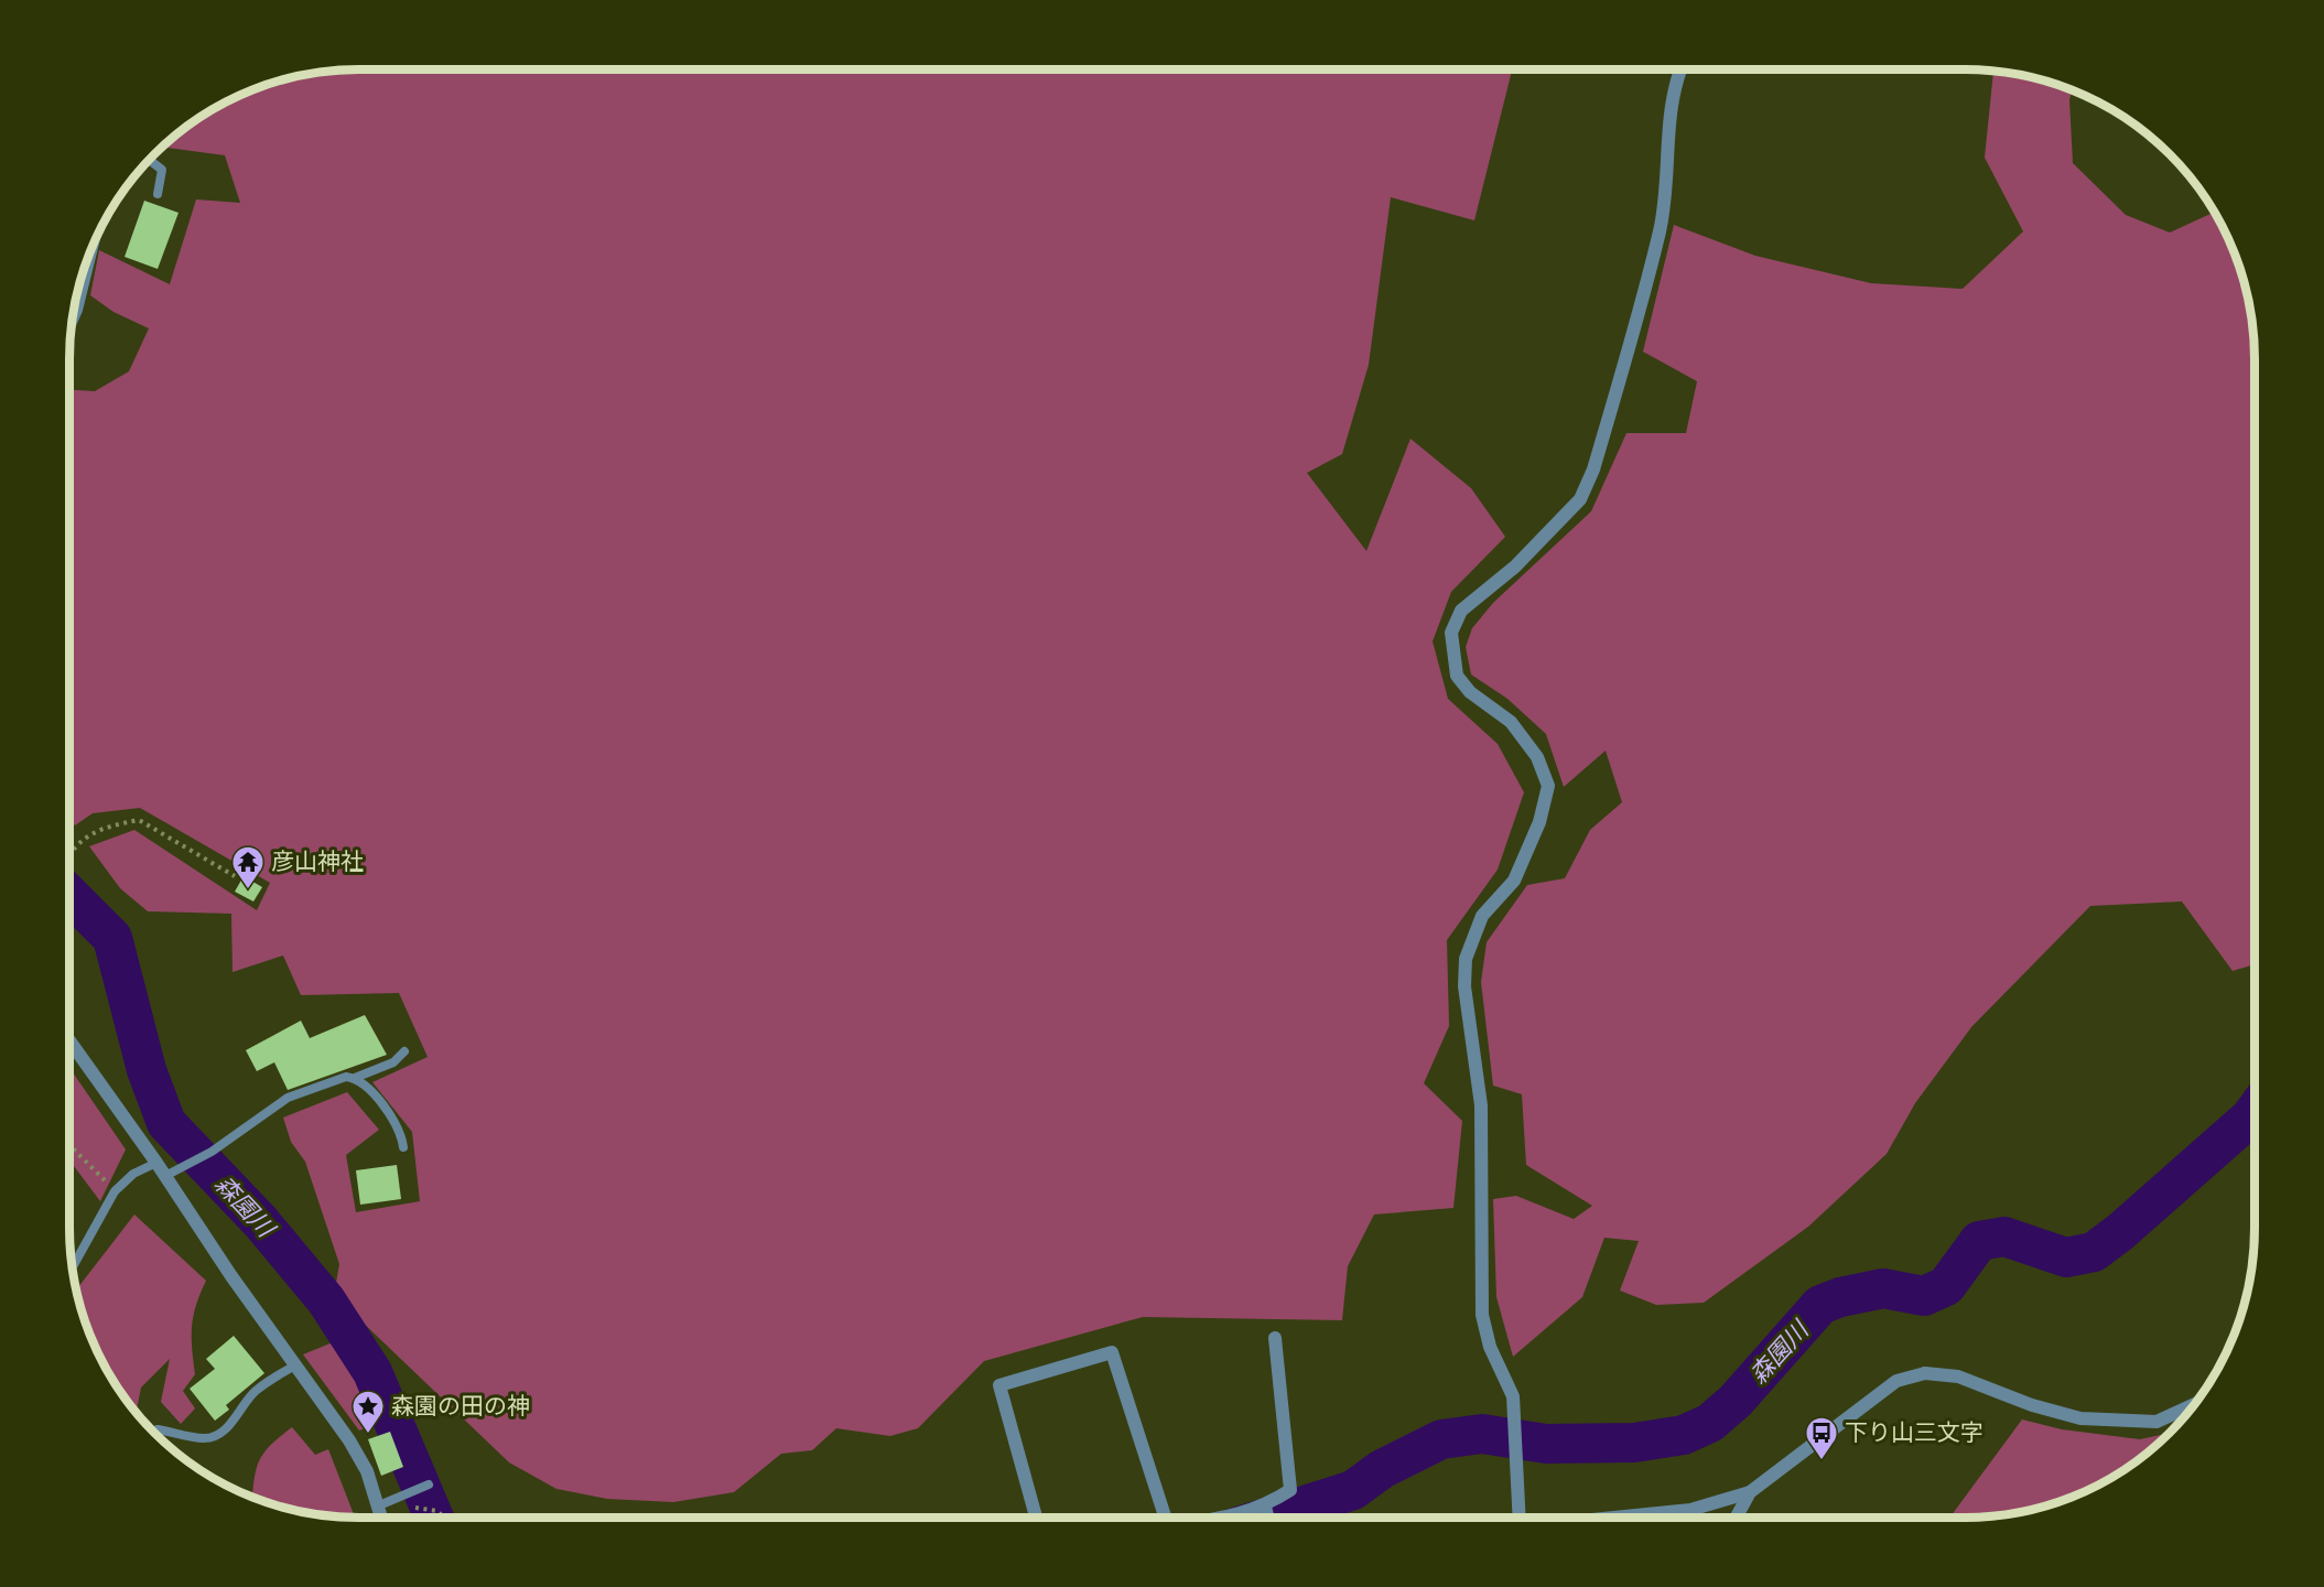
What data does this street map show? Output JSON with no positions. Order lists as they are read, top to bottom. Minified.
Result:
{"water":["森園川"],"places":{"temple":["彦山神社"],"place":["森園の田の神"],"bus stop":["下り山三文字"]}}
